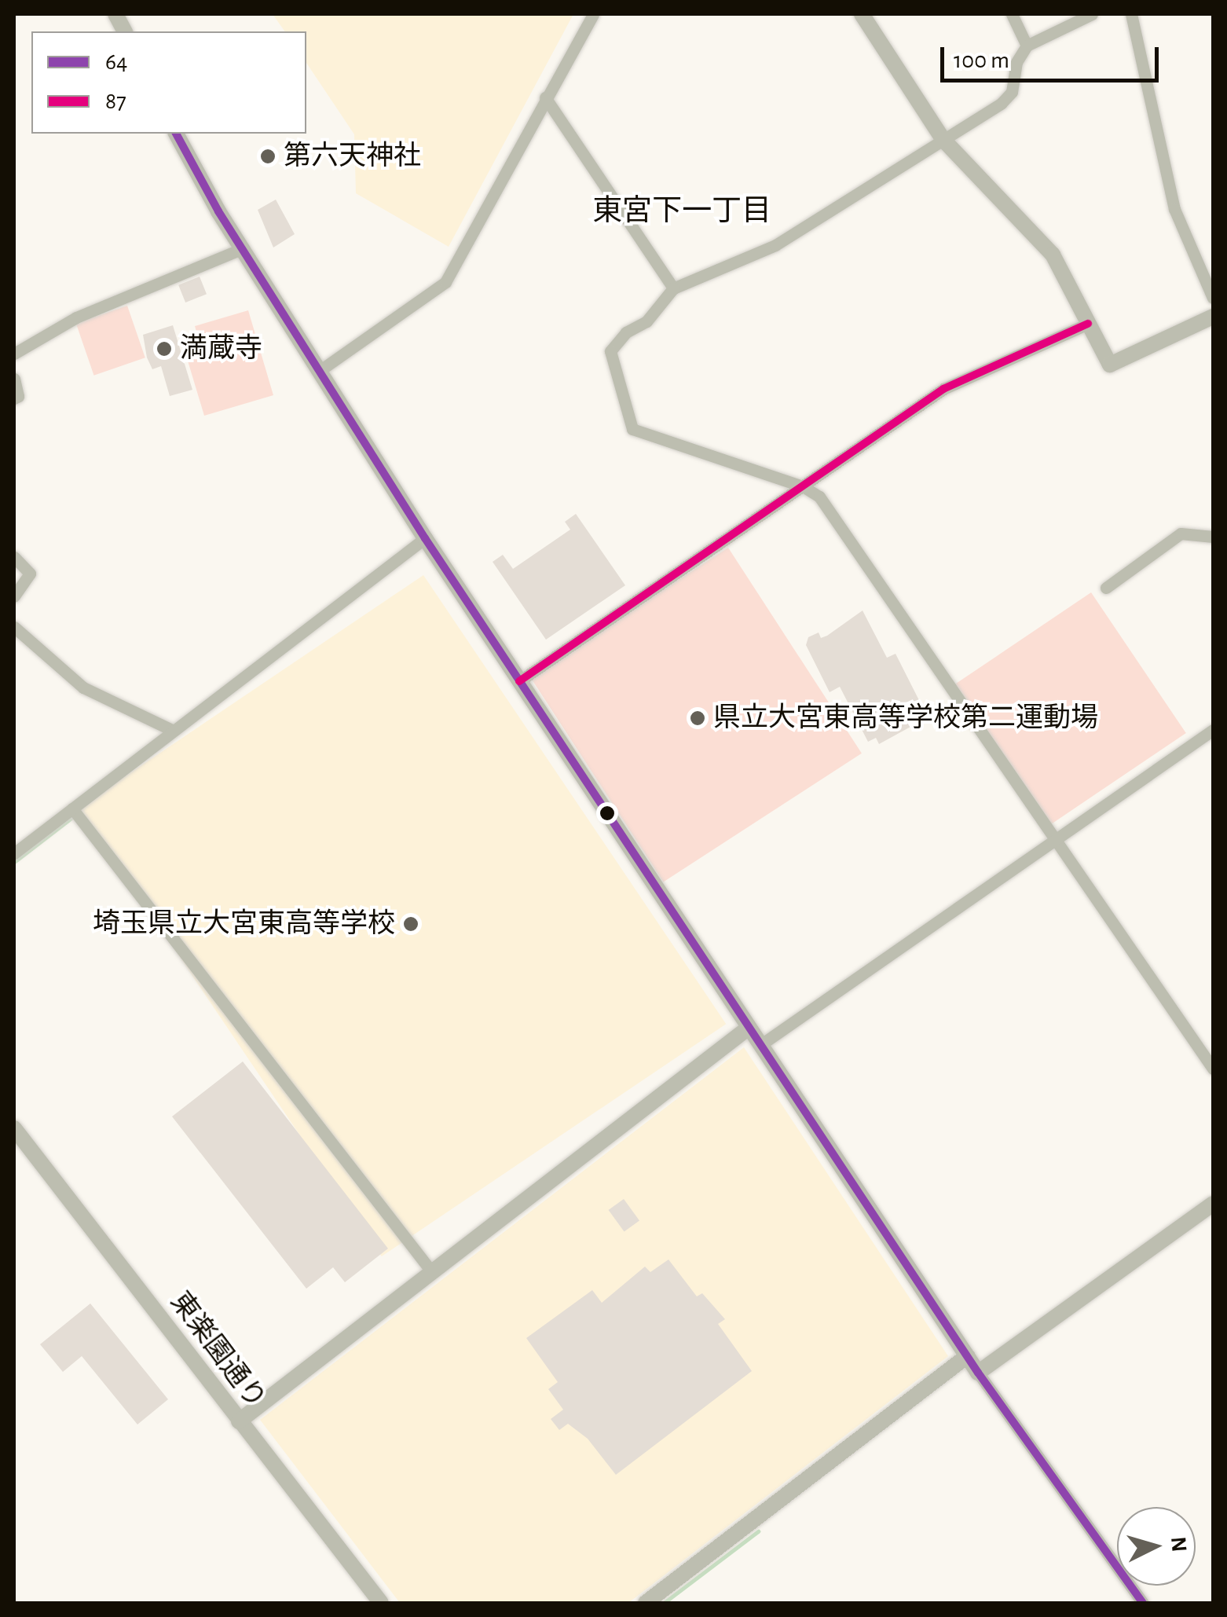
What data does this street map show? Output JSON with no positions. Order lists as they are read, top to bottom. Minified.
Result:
{"streets":{"street":["東楽園通り"]},"districts":["東宮下一丁目"],"places":["第六天神社","満蔵寺","県立大宮東高等学校第二運動場","埼玉県立大宮東高等学校"],"lines":["transit line 64","transit line 87"],"legend":["64","87"],"scale_bar":"100 m","north":"right"}
